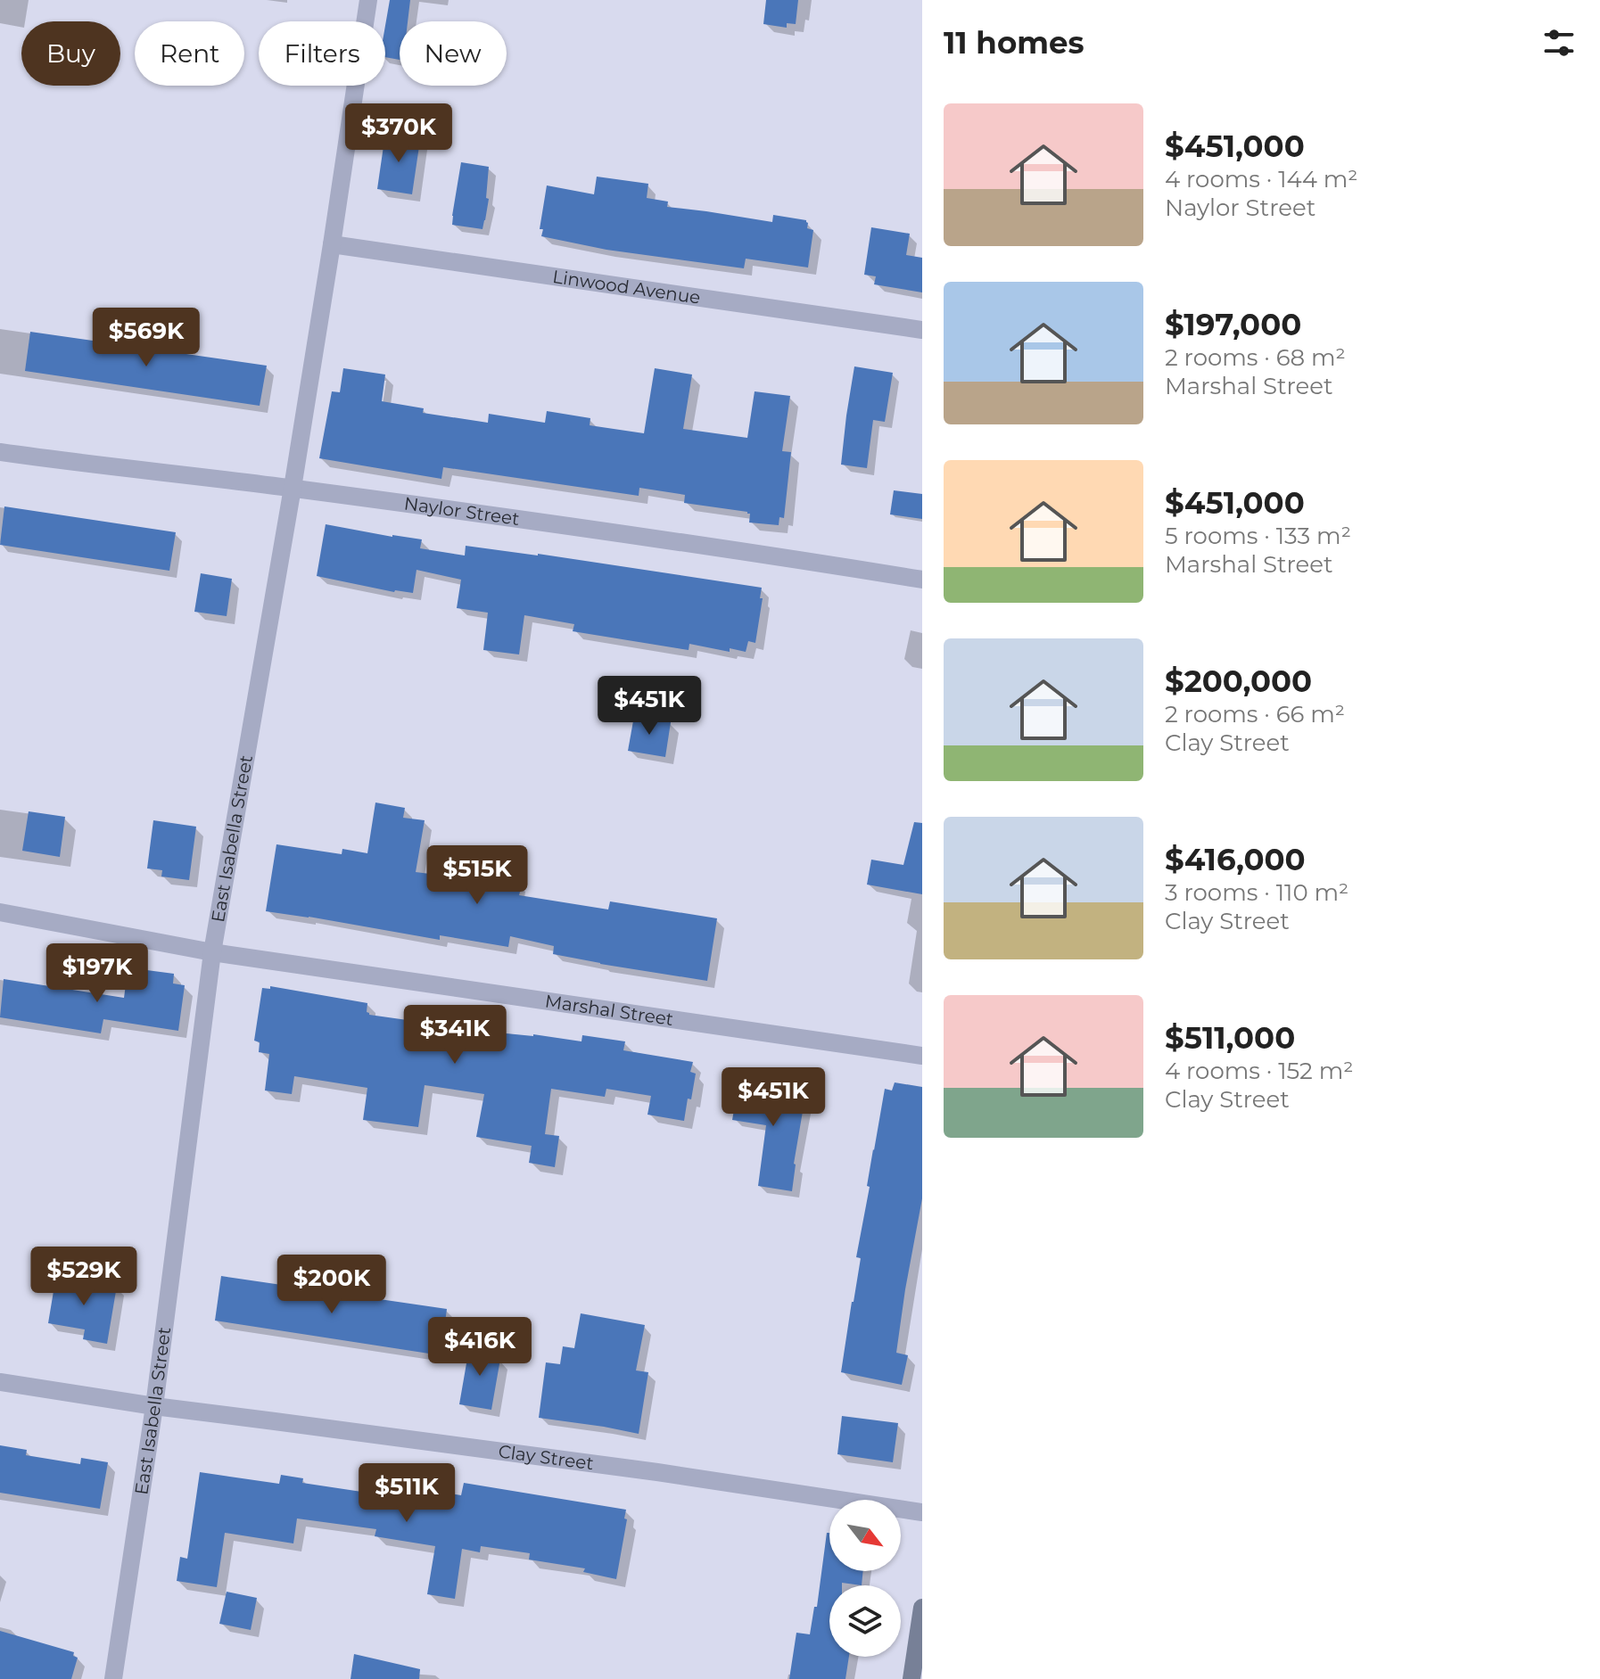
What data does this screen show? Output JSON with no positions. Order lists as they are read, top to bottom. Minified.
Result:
{"streets":{"street":["Linwood Avenue","Naylor Street","East Isabella Street","Marshal Street","Clay Street"]},"crossings":[["Linwood Avenue","East Isabella Street"],["Naylor Street","East Isabella Street"],["East Isabella Street","Marshal Street"],["East Isabella Street","Clay Street"]],"north":"bottom right","page":{"heading":"11 homes","chip":["Buy","Rent","Filters","New"],"list":[{"name":"$451,000","note":"4 rooms · 144 m² · Naylor Street"},{"name":"$197,000","note":"2 rooms · 68 m² · Marshal Street"},{"name":"$451,000","note":"5 rooms · 133 m² · Marshal Street"},{"name":"$200,000","note":"2 rooms · 66 m² · Clay Street"},{"name":"$416,000","note":"3 rooms · 110 m² · Clay Street"},{"name":"$511,000","note":"4 rooms · 152 m² · Clay Street"}],"price":["$370K","$569K","$451K","$515K","$197K","$341K","$451K","$529K","$200K","$416K","$511K"]}}
